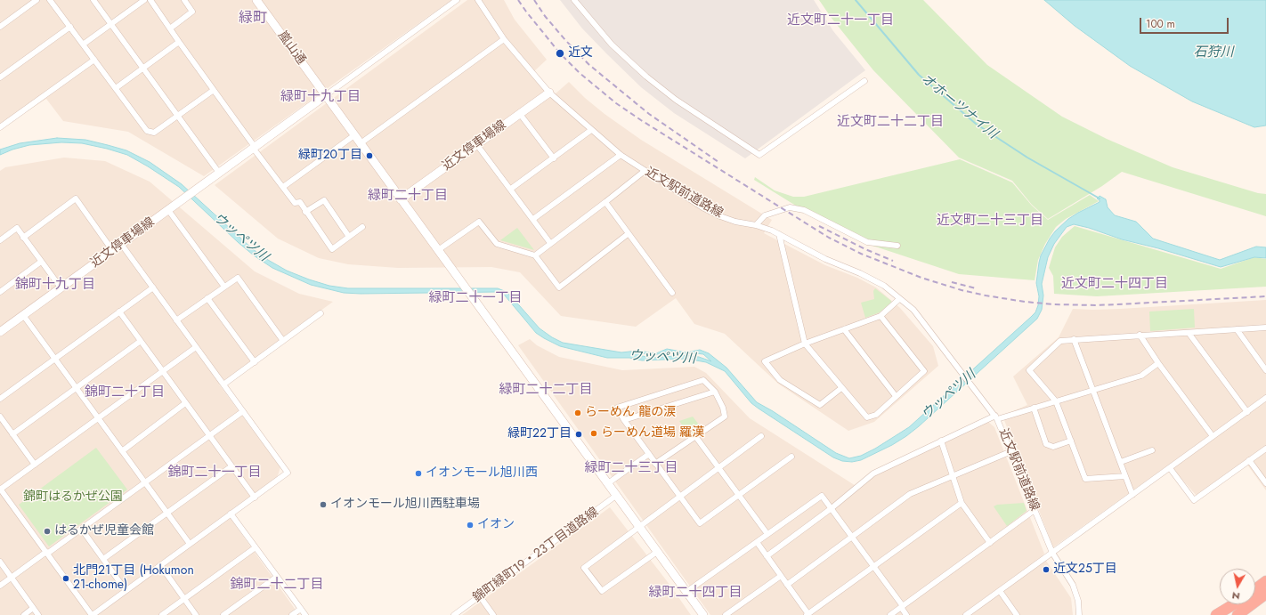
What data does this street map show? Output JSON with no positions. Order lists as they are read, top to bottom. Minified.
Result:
{"streets":{"main road":["嵐山通","近文停車場線"],"street":["近文駅前道路線","錦町緑町19・23丁目道路線"]},"crossings":[["嵐山通","近文停車場線"],["嵐山通","錦町緑町19・23丁目道路線"],["近文停車場線","近文駅前道路線"]],"districts":["緑町","近文町二十一丁目","緑町十九丁目","近文町二十二丁目","緑町二十丁目","近文町二十三丁目","近文町二十四丁目","錦町十九丁目","緑町二十一丁目","緑町二十二丁目","錦町二十丁目","緑町二十三丁目","錦町二十一丁目","錦町二十二丁目","緑町二十四丁目"],"water":["石狩川","オホーツナイ川","ウッペツ川"],"parks":["錦町はるかぜ公園"],"places":["近文","緑町20丁目","らーめん 龍の涙","らーめん道場 羅漢","緑町22丁目","イオンモール旭川西","イオンモール旭川西駐車場","イオン","はるかぜ児童会館","近文25丁目","北門21丁目 (Hokumon 21-chome)"],"scale_bar":"100 m","north":"bottom"}
